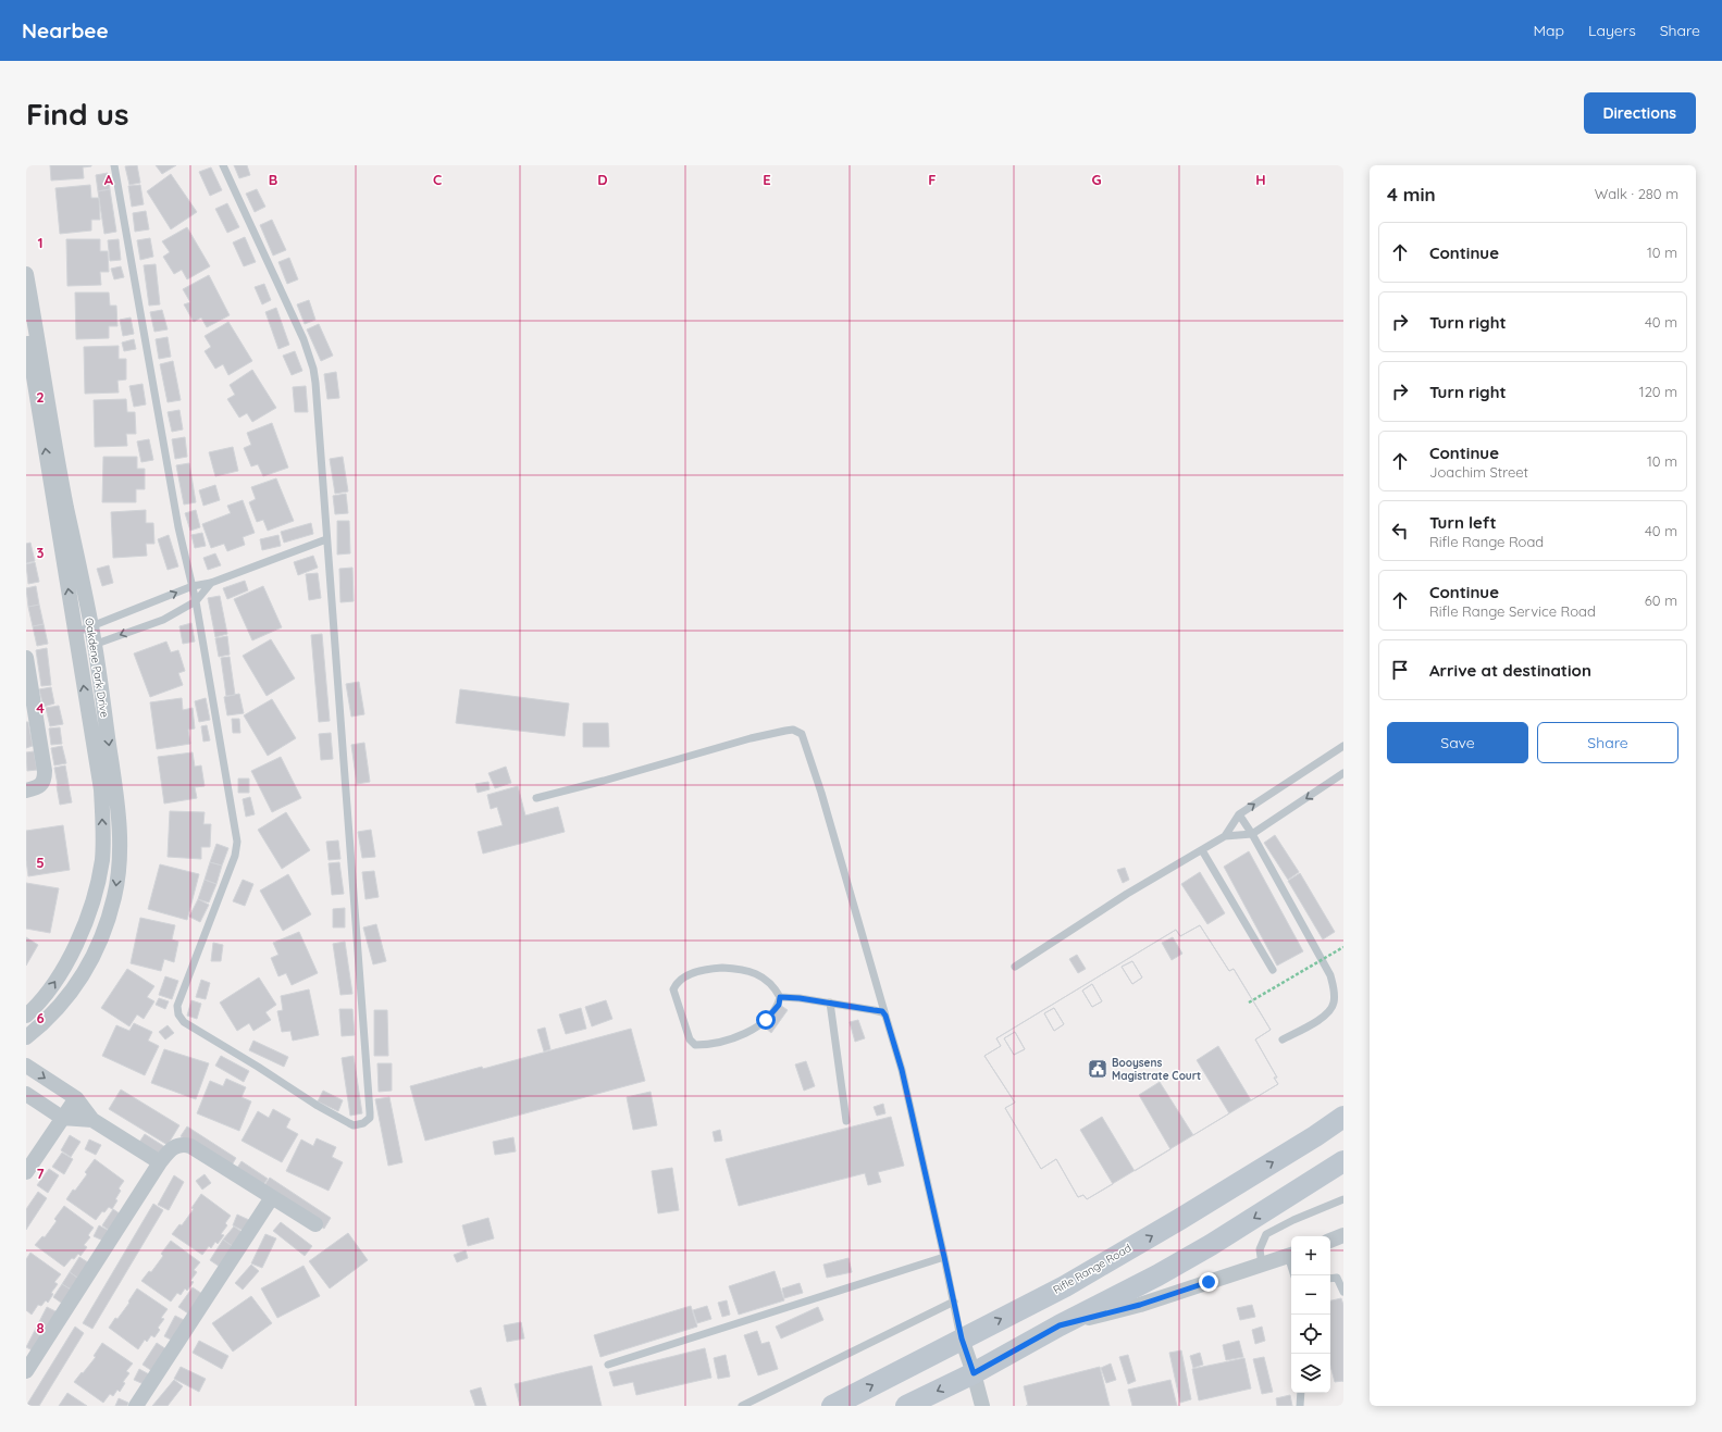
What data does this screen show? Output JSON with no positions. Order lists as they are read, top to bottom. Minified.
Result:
{"streets":{"main road":["Rifle Range Road"],"street":["Oakdene Park Drive"]},"places":{"public building":["Booysens Magistrate Court"]},"page":{"header":"Nearbee","nav":["Map","Layers","Share"],"buttons":["Directions",["Save","Share"]],"title":"Find us","heading":["4 min","Walk · 280 m"],"list":[["Continue","10 m"],["Turn right","40 m"],["Turn right","120 m"],["Continue","Joachim Street","10 m"],["Turn left","Rifle Range Road","40 m"],["Continue","Rifle Range Service Road","60 m"],"Arrive at destination"],"map_buttons":["+","−"]},"grid":{"columns":["A","B","C","D","E","F","G","H"],"rows":["1","2","3","4","5","6","7","8"]}}
